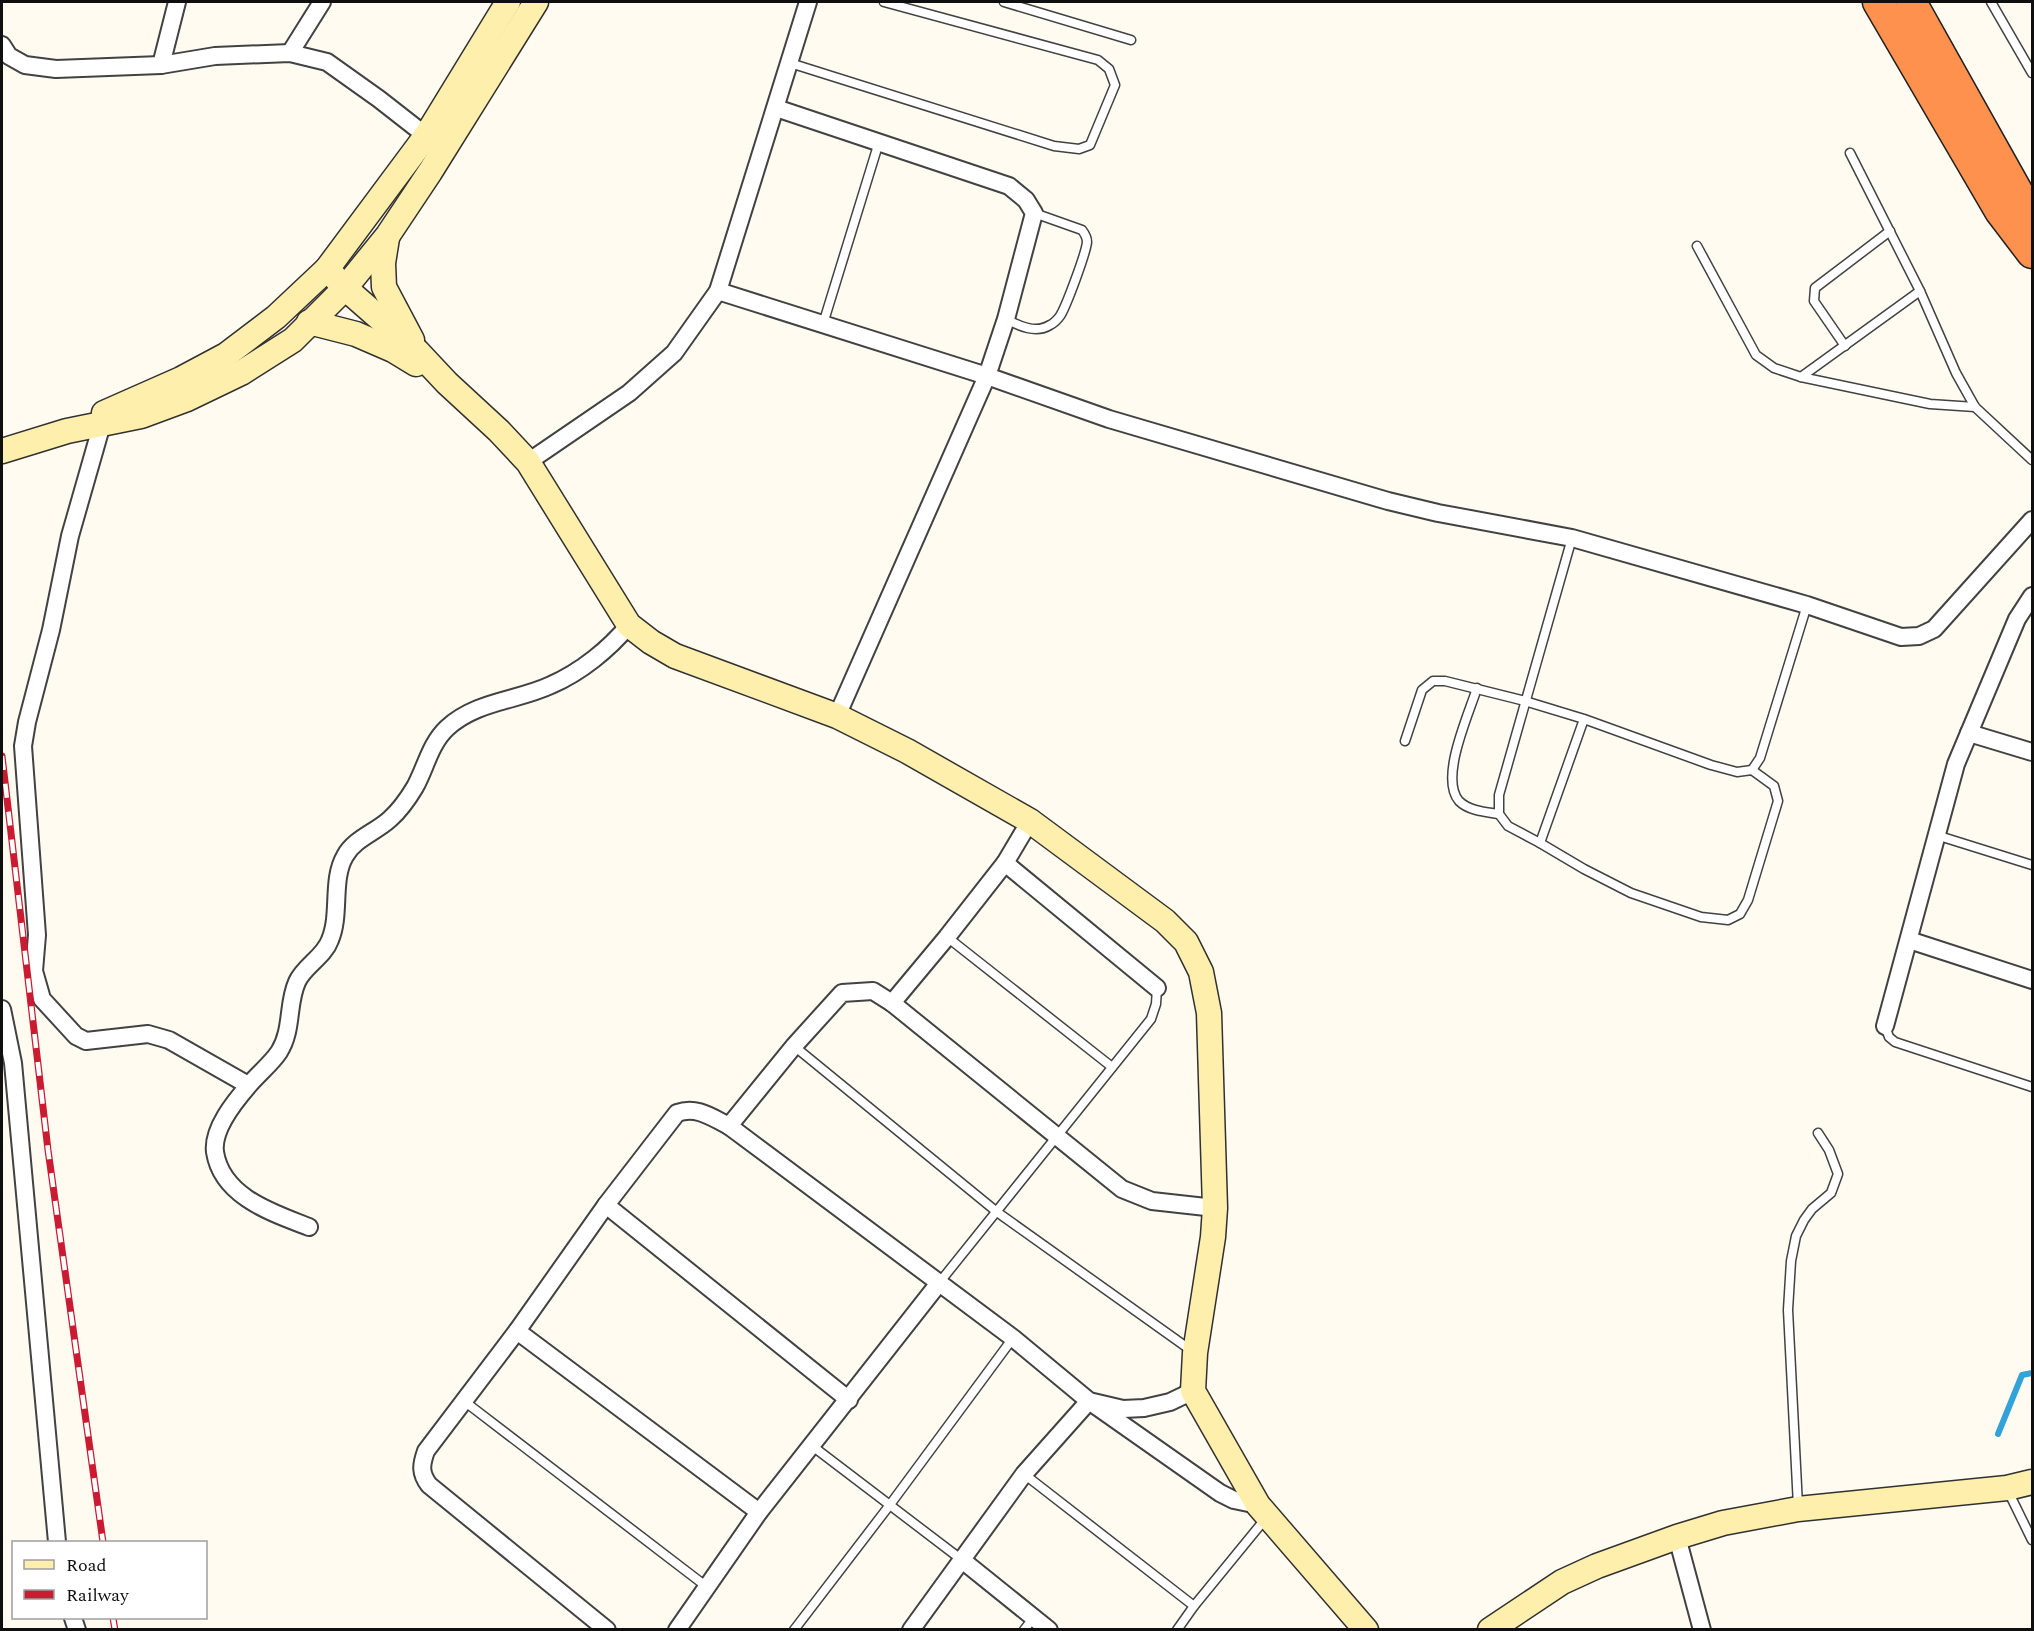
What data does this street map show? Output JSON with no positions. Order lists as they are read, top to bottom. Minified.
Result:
{"legend":["Road","Railway"]}
